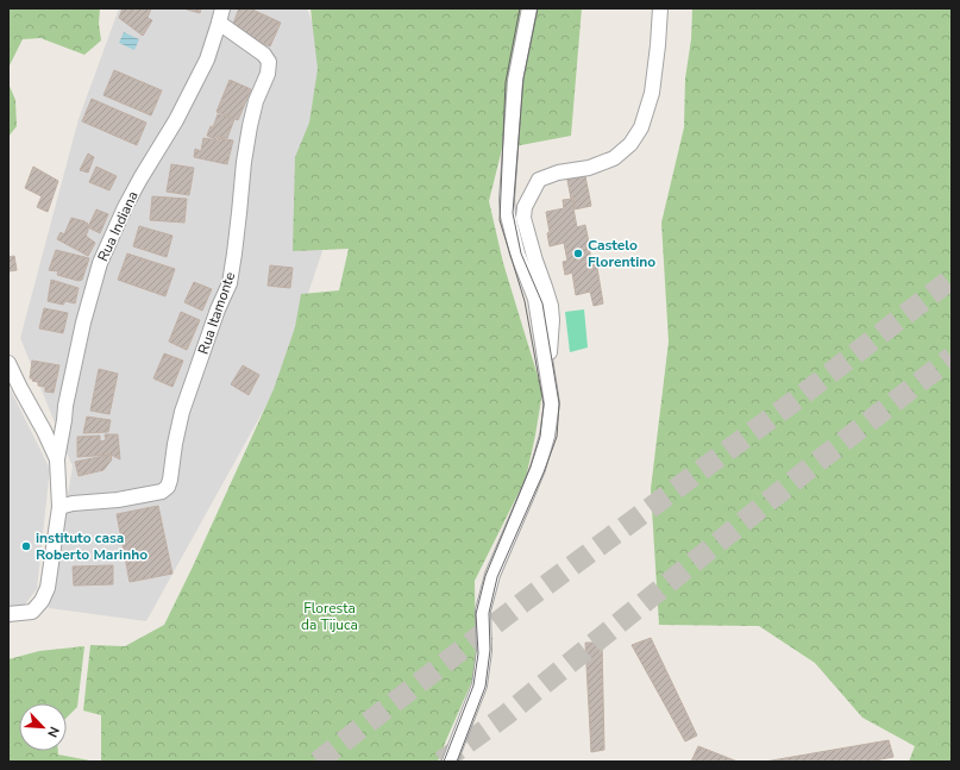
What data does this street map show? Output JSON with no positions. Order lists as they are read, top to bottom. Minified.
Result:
{"streets":{"street":["Rua Indiana","Rua Itamonte"]},"crossings":[["Rua Indiana","Rua Itamonte"]],"parks":["Floresta da Tijuca"],"places":["Castelo Florentino","instituto casa Roberto Marinho"],"north":"bottom right"}
